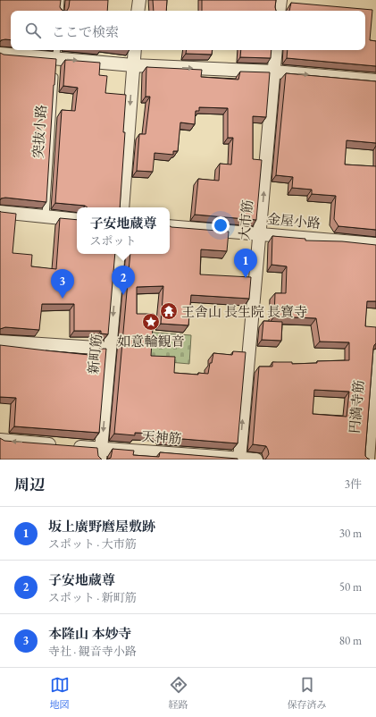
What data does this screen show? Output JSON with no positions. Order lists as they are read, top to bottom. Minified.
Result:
{"streets":{"street":["大市筋","金屋小路","新町筋","円満寺筋","天神筋"],"lane":["突抜小路"]},"crossings":[["大市筋","金屋小路"],["大市筋","天神筋"],["新町筋","天神筋"]],"one_way":["大市筋","新町筋"],"places":{"temple":["王舎山 長生院 長寶寺"],"place":["如意輪観音"]},"page":{"search":"ここで検索","popup":["子安地蔵尊","スポット"],"pins":["1","2","3"],"heading":["周辺","3件"],"list":[{"mark":"1","name":"坂上廣野麿屋敷跡","note":"スポット · 大市筋","value":"30 m"},{"mark":"2","name":"子安地蔵尊","note":"スポット · 新町筋","value":"50 m"},{"mark":"3","name":"本隆山 本妙寺","note":"寺社 · 観音寺小路","value":"80 m"}],"nav":["地図","経路","保存済み"]}}
